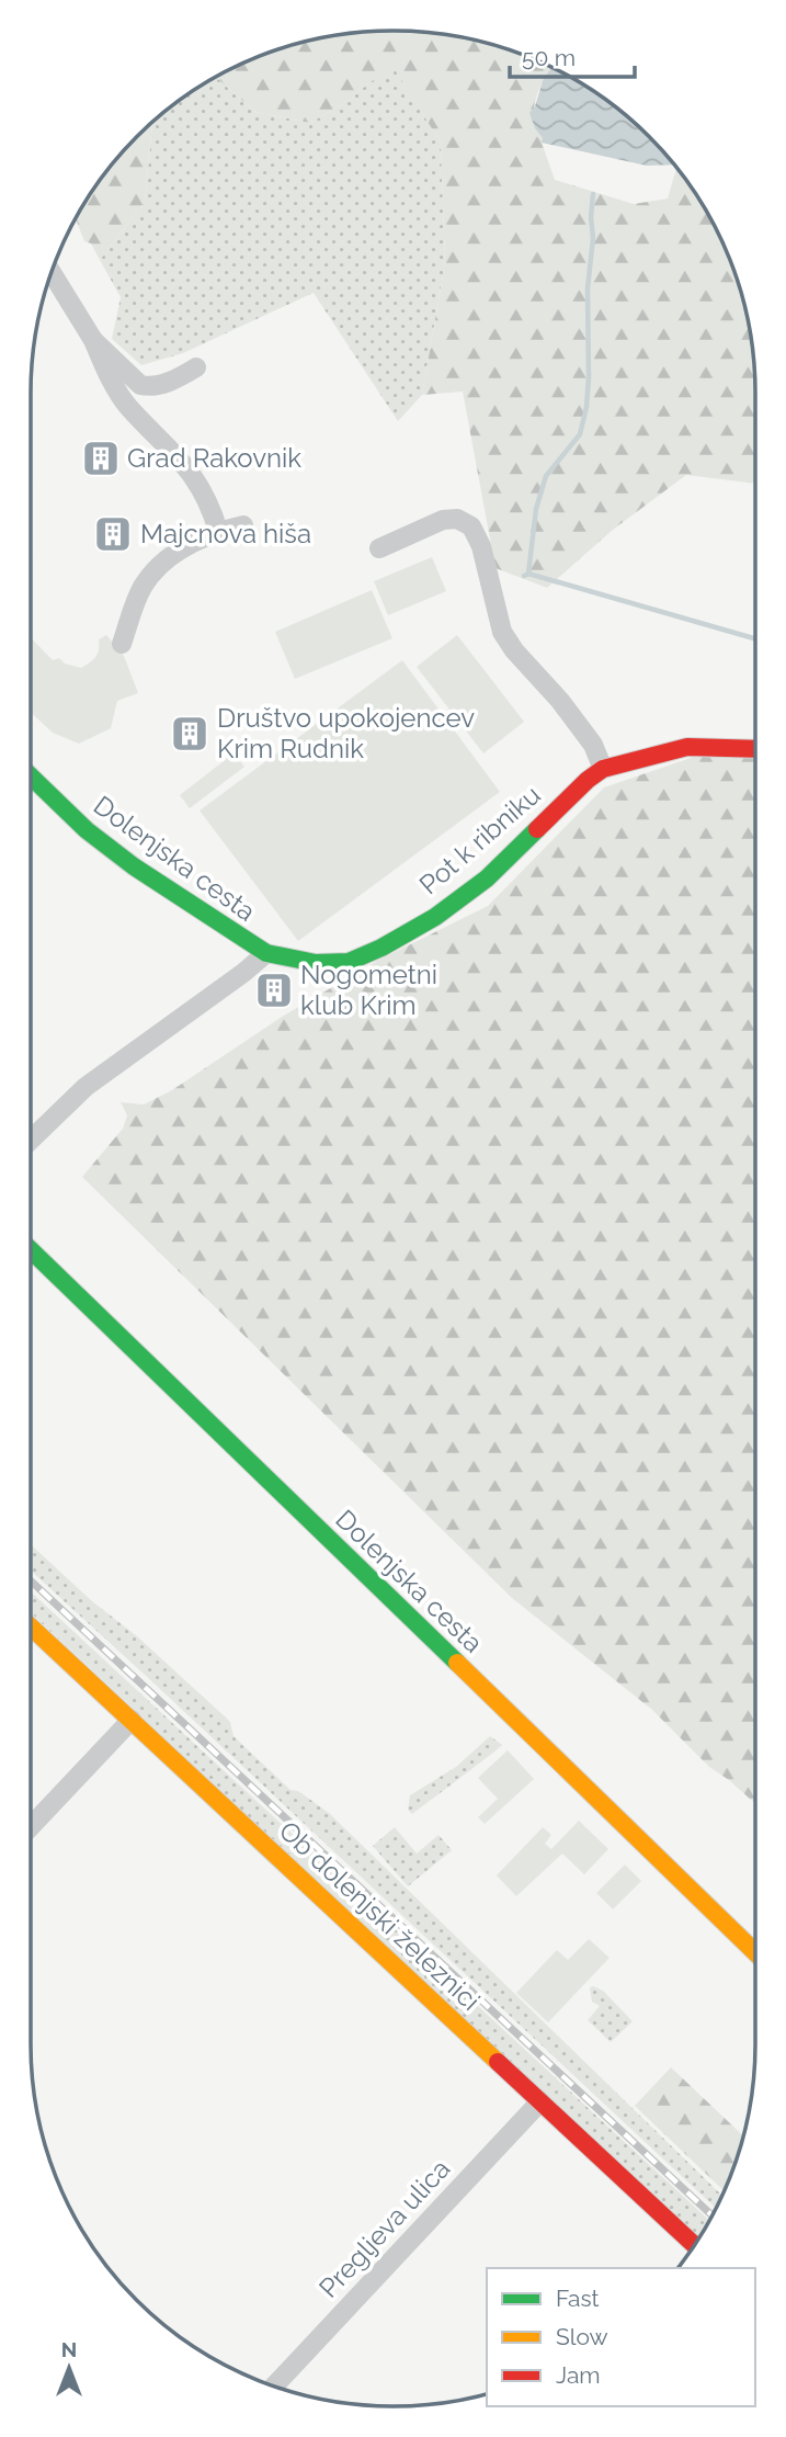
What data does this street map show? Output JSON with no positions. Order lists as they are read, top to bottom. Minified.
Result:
{"streets":{"street":["Pot k ribniku","Dolenjska cesta","Ob dolenjski železnici","Pregljeva ulica"]},"crossings":[["Pot k ribniku","Dolenjska cesta"],["Ob dolenjski železnici","Pregljeva ulica"]],"places":{"building":["Grad Rakovnik","Majcnova hiša","Društvo upokojencev Krim Rudnik","Nogometni klub Krim"]},"legend":["Fast","Slow","Jam"],"scale_bar":"50 m","north":"top"}
